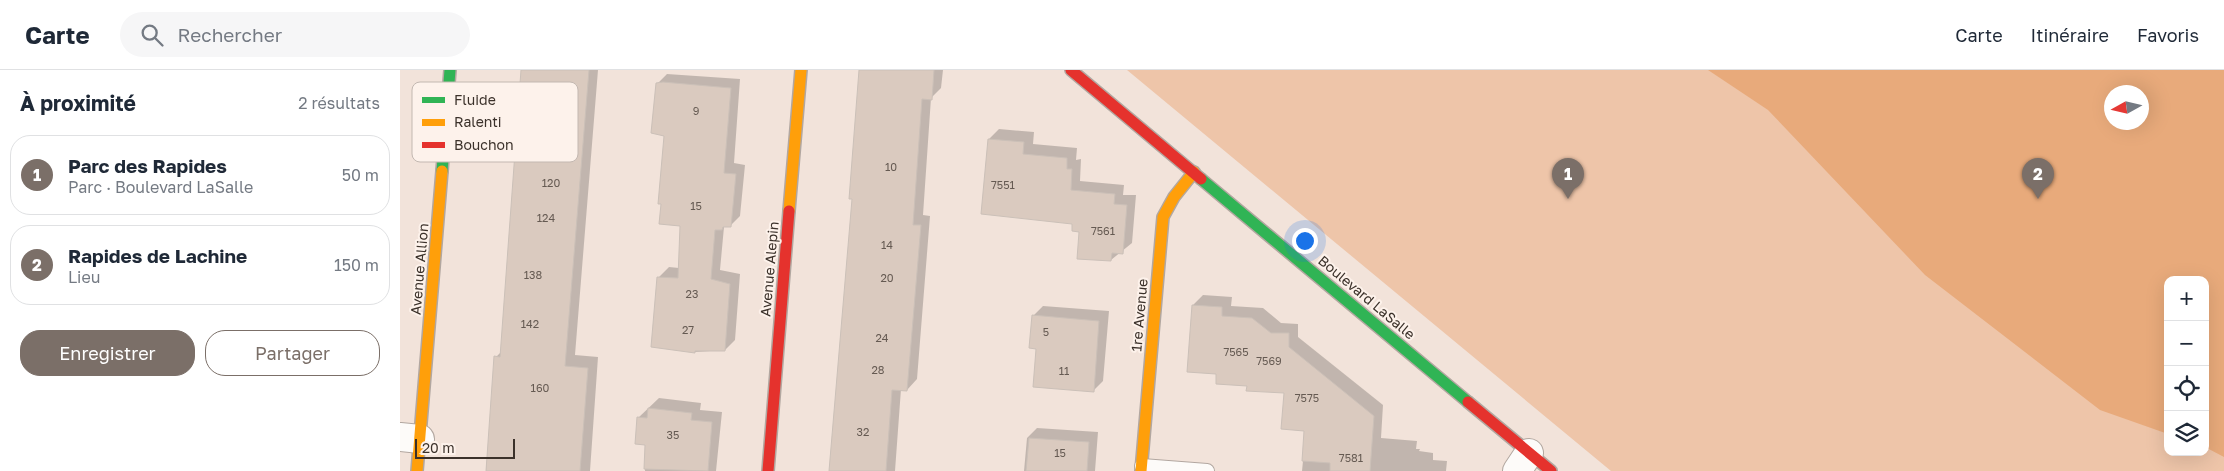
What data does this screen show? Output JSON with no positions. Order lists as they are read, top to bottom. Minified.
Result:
{"streets":{"street":["Avenue Allion","Avenue Alepin","Boulevard LaSalle","1re Avenue"]},"crossings":[["Boulevard LaSalle","1re Avenue"]],"house_numbers":["9","10","120","7551","15","124","7561","14","138","20","23","142","27","5","24","7565","7569","28","11","160","7575","32","35","15","7581"],"legend":["Fluide","Ralenti","Bouchon"],"scale_bar":"20 m","north":"left","page":{"header":"Carte","search":"Rechercher","nav":["Carte","Itinéraire","Favoris"],"heading":["À proximité","2 résultats"],"list":[{"mark":"1","name":"Parc des Rapides","note":"Parc · Boulevard LaSalle","value":"50 m"},{"mark":"2","name":"Rapides de Lachine","note":"Lieu","value":"150 m"}],"pins":["1","2"],"map_buttons":["+","−"],"buttons":["Enregistrer","Partager"],"scale":"20 m"}}
